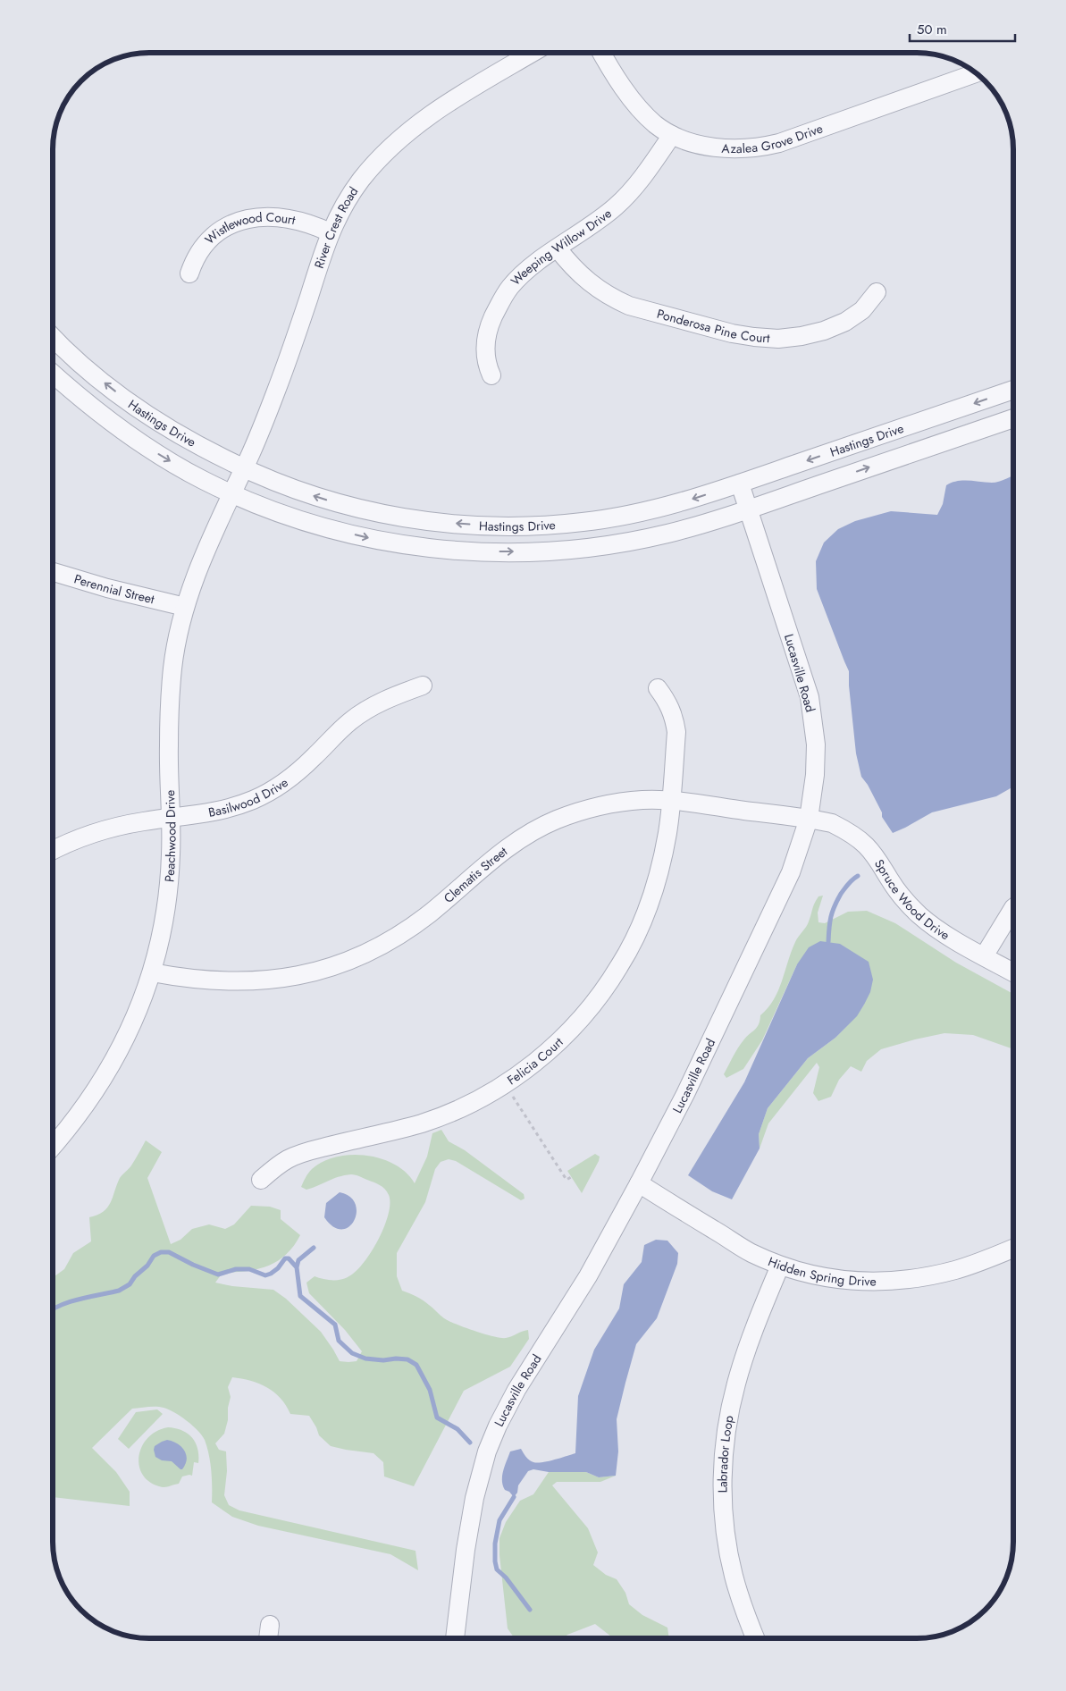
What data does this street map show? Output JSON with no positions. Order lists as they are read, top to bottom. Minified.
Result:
{"streets":{"street":["Azalea Grove Drive","River Crest Road","Wistlewood Court","Weeping Willow Drive","Ponderosa Pine Court","Hastings Drive","Perennial Street","Lucasville Road","Basilwood Drive","Peachwood Drive","Clematis Street","Spruce Wood Drive","Felicia Court","Hidden Spring Drive","Labrador Loop"]},"crossings":[["Azalea Grove Drive","Weeping Willow Drive"],["River Crest Road","Wistlewood Court"],["River Crest Road","Hastings Drive"],["River Crest Road","Peachwood Drive"],["Weeping Willow Drive","Ponderosa Pine Court"],["Hastings Drive","Lucasville Road"],["Hastings Drive","Peachwood Drive"],["Perennial Street","Peachwood Drive"],["Lucasville Road","Clematis Street"],["Lucasville Road","Spruce Wood Drive"],["Lucasville Road","Hidden Spring Drive"],["Basilwood Drive","Peachwood Drive"],["Peachwood Drive","Clematis Street"],["Clematis Street","Spruce Wood Drive"],["Clematis Street","Felicia Court"],["Hidden Spring Drive","Labrador Loop"]],"scale_bar":"50 m"}
